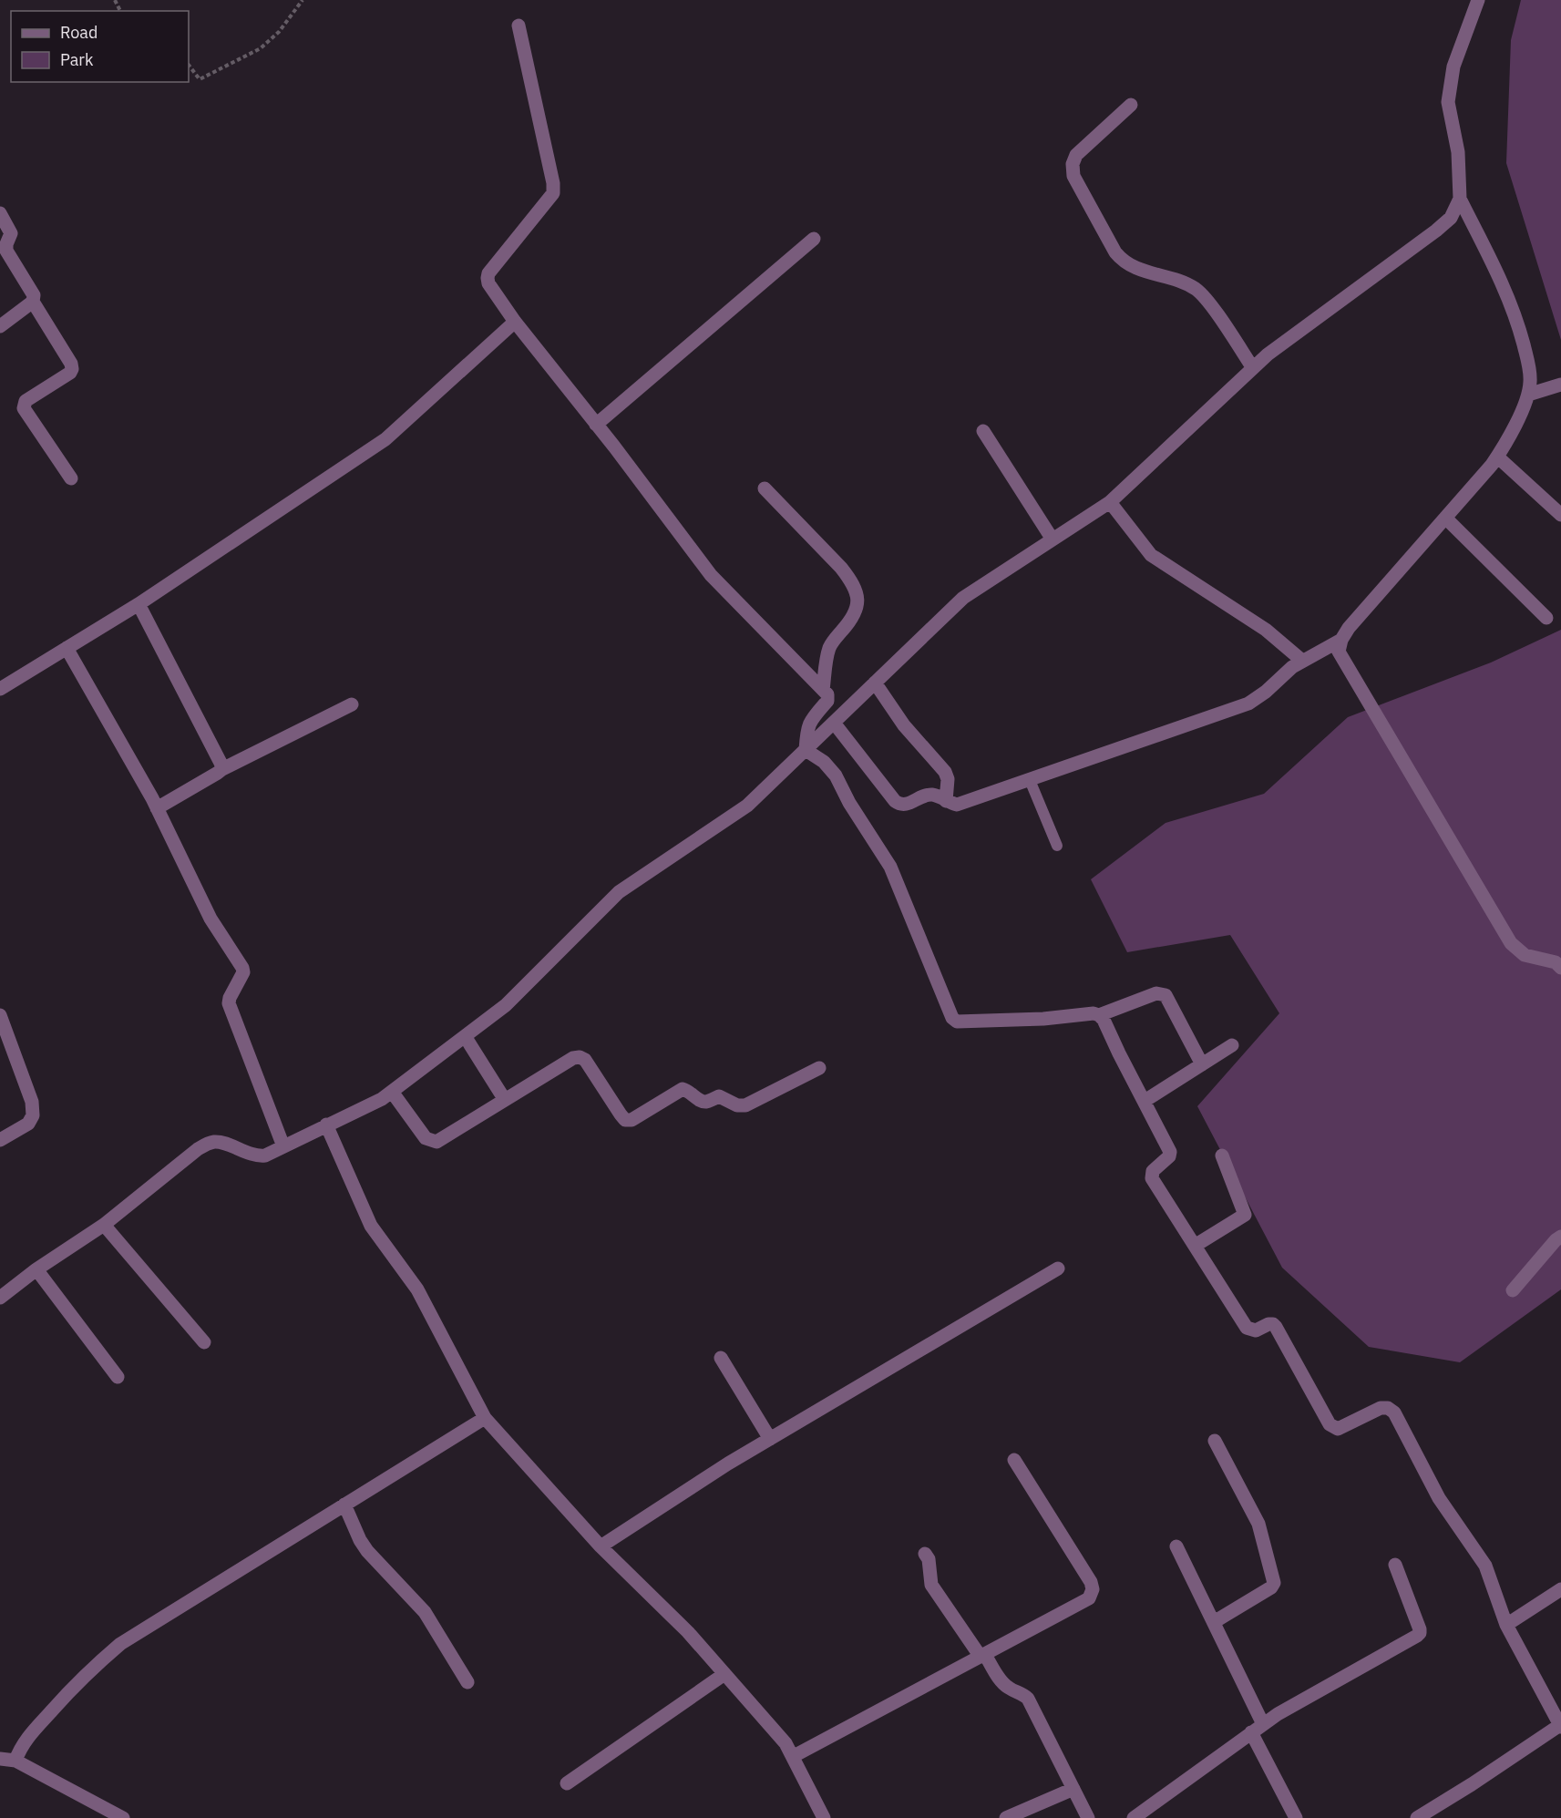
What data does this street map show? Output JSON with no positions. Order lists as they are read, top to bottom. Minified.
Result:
{"legend":["Road","Park"]}
